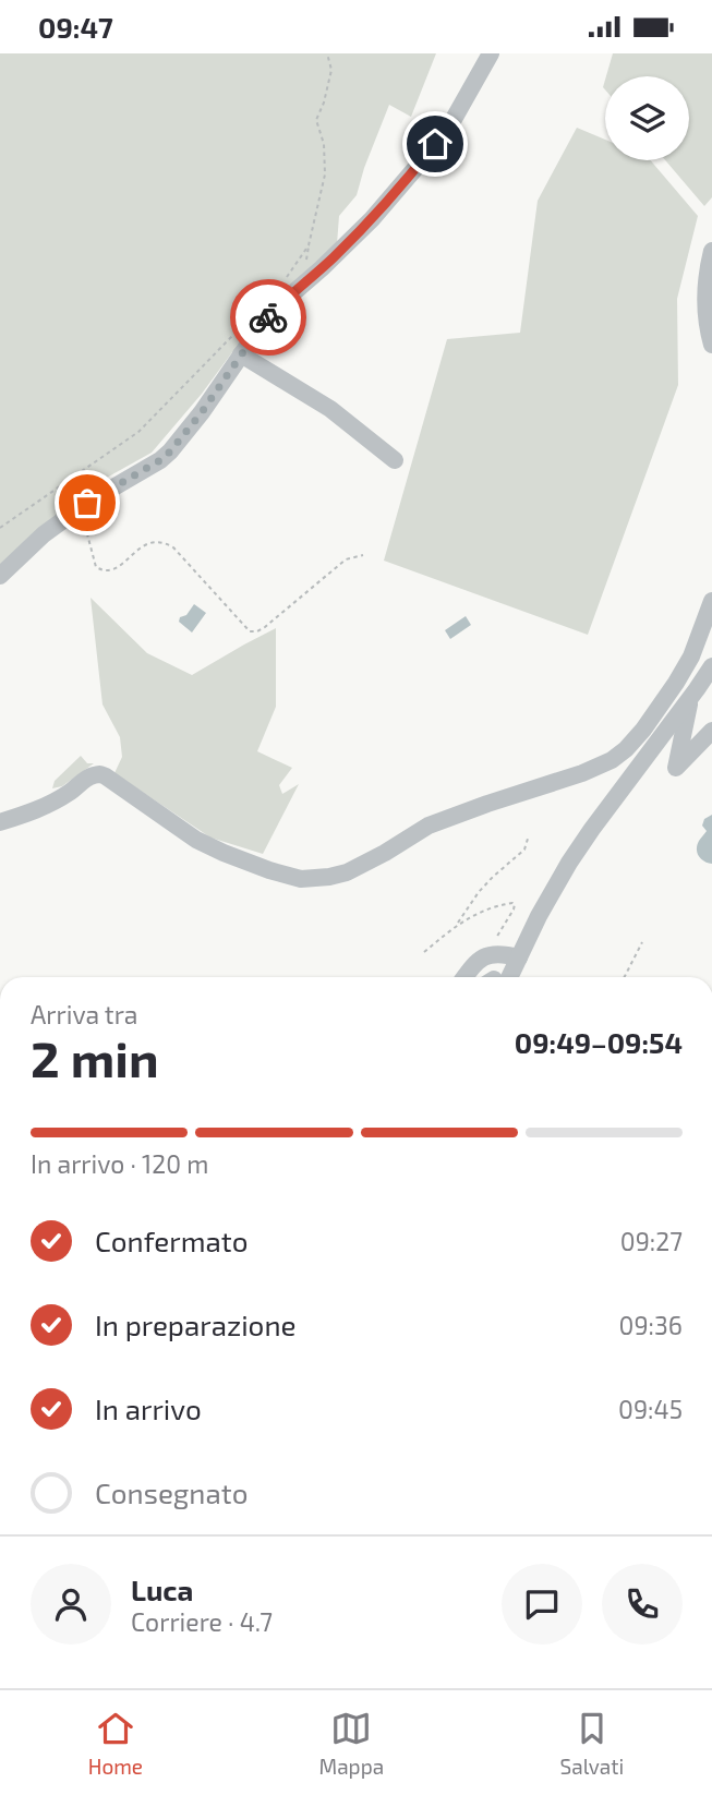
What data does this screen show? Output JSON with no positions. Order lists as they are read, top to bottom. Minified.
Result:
{"page":{"status":"09:47","heading":["2 min","Arriva tra","09:49–09:54"],"panel":["Luca","Corriere · 4.7"],"bar":"In arrivo · 120 m","list":[["Confermato","09:27"],["In preparazione","09:36"],["In arrivo","09:45"],"Consegnato"],"tabs":["Home","Mappa","Salvati"]}}
